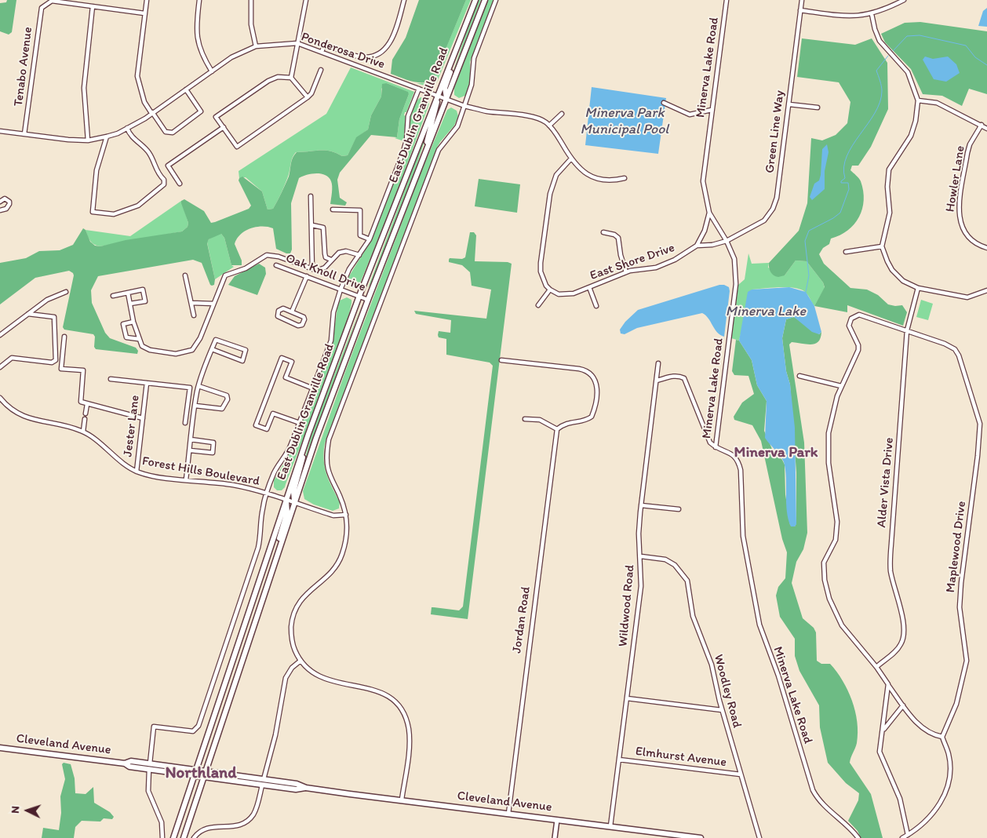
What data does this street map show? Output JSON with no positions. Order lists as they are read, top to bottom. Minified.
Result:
{"streets":{"main road":["East Dublin Granville Road","Cleveland Avenue"],"street":["Ponderosa Drive","Tenabo Avenue","Minerva Lake Road","Green Line Way","Howler Lane","East Shore Drive","Oak Knoll Drive","Jester Lane","Forest Hills Boulevard","Alder Vista Drive","Maplewood Drive","Wildwood Road","Jordan Road","Woodley Road","Elmhurst Avenue"]},"crossings":[["Ponderosa Drive","Tenabo Avenue"],["Ponderosa Drive","East Dublin Granville Road"],["Minerva Lake Road","Green Line Way"],["Minerva Lake Road","East Shore Drive"],["East Dublin Granville Road","Oak Knoll Drive"],["East Dublin Granville Road","Forest Hills Boulevard"],["East Dublin Granville Road","Cleveland Avenue"],["Green Line Way","East Shore Drive"],["Jester Lane","Forest Hills Boulevard"],["Alder Vista Drive","Maplewood Drive"],["Wildwood Road","Woodley Road"],["Wildwood Road","Cleveland Avenue"],["Wildwood Road","Elmhurst Avenue"],["Jordan Road","Cleveland Avenue"],["Woodley Road","Elmhurst Avenue"]],"districts":["Minerva Park","Northland"],"water":["Minerva Park Municipal Pool","Minerva Lake"],"north":"left"}
